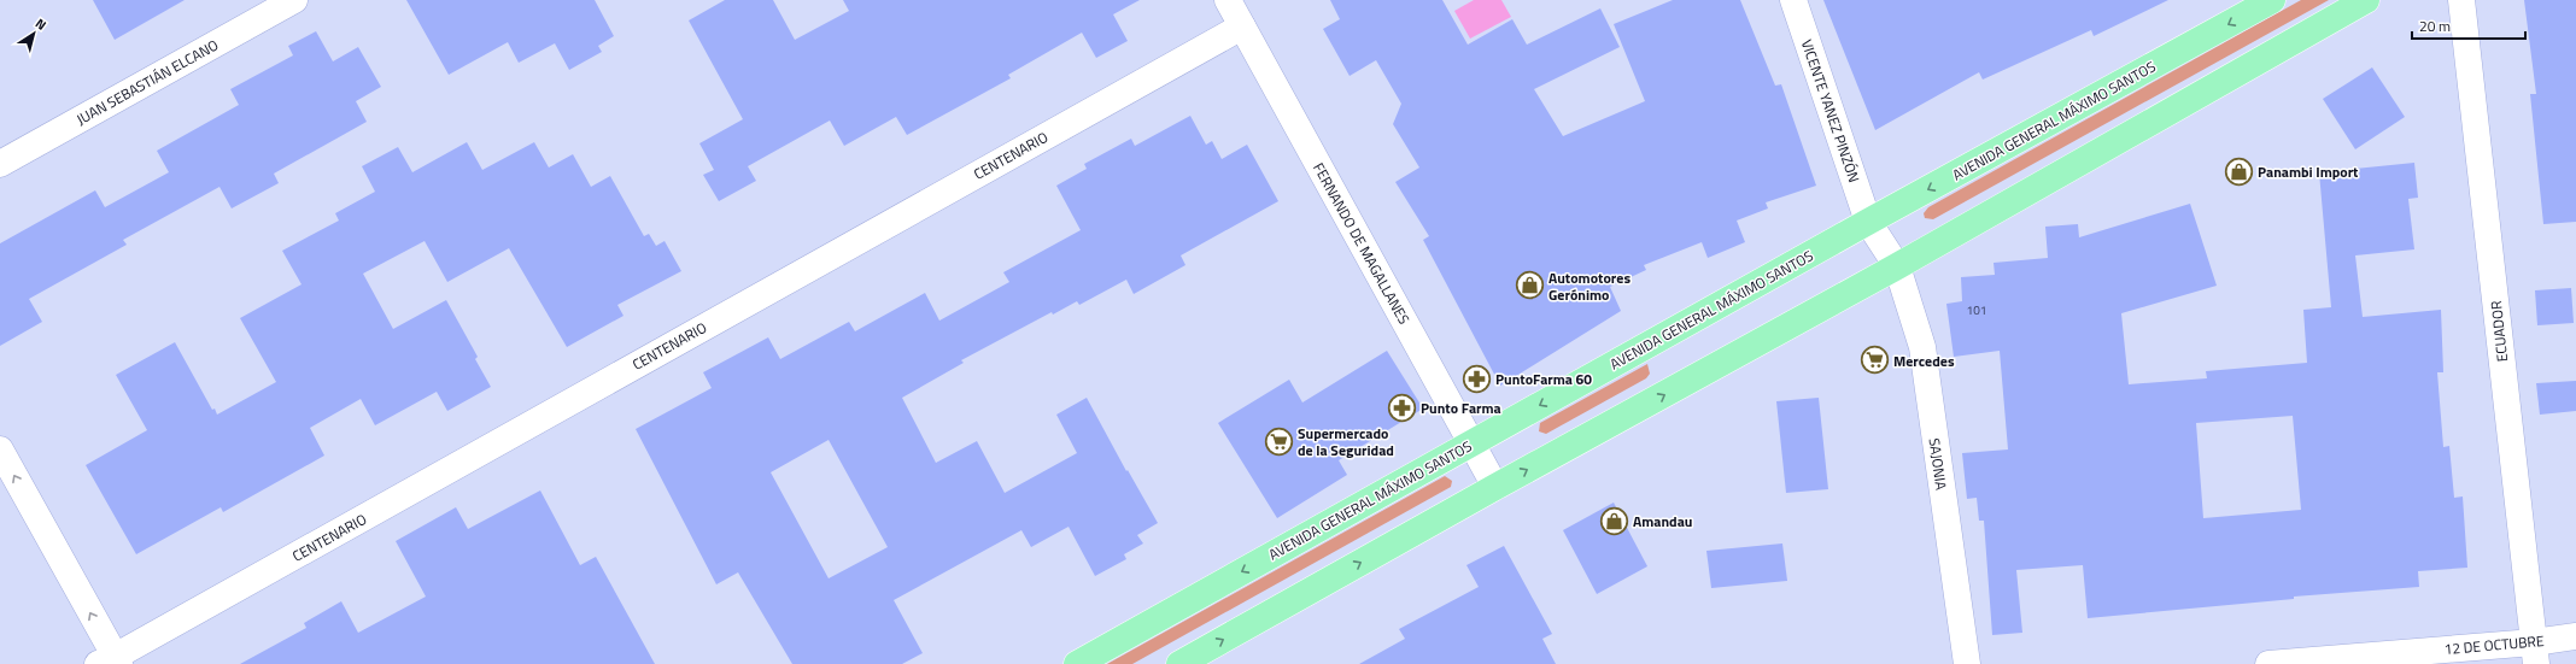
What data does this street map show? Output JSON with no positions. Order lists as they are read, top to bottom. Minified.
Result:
{"streets":{"main road":["AVENIDA GENERAL MÁXIMO SANTOS"],"street":["JUAN SEBASTIÁN ELCANO","VICENTE YANEZ PINZÓN","CENTENARIO","FERNANDO DE MAGALLANES","ECUADOR","SAJONIA","12 DE OCTUBRE"]},"crossings":[["VICENTE YANEZ PINZÓN","AVENIDA GENERAL MÁXIMO SANTOS"],["VICENTE YANEZ PINZÓN","SAJONIA"],["AVENIDA GENERAL MÁXIMO SANTOS","FERNANDO DE MAGALLANES"],["CENTENARIO","FERNANDO DE MAGALLANES"],["ECUADOR","12 DE OCTUBRE"]],"places":{"shop":["Panambi Import","Automotores Gerónimo","Amandau"],"supermarket":["Mercedes","Supermercado de la Seguridad"],"pharmacy":["PuntoFarma 60","Punto Farma"]},"house_numbers":["101"],"scale_bar":"20 m","north":"top right"}
